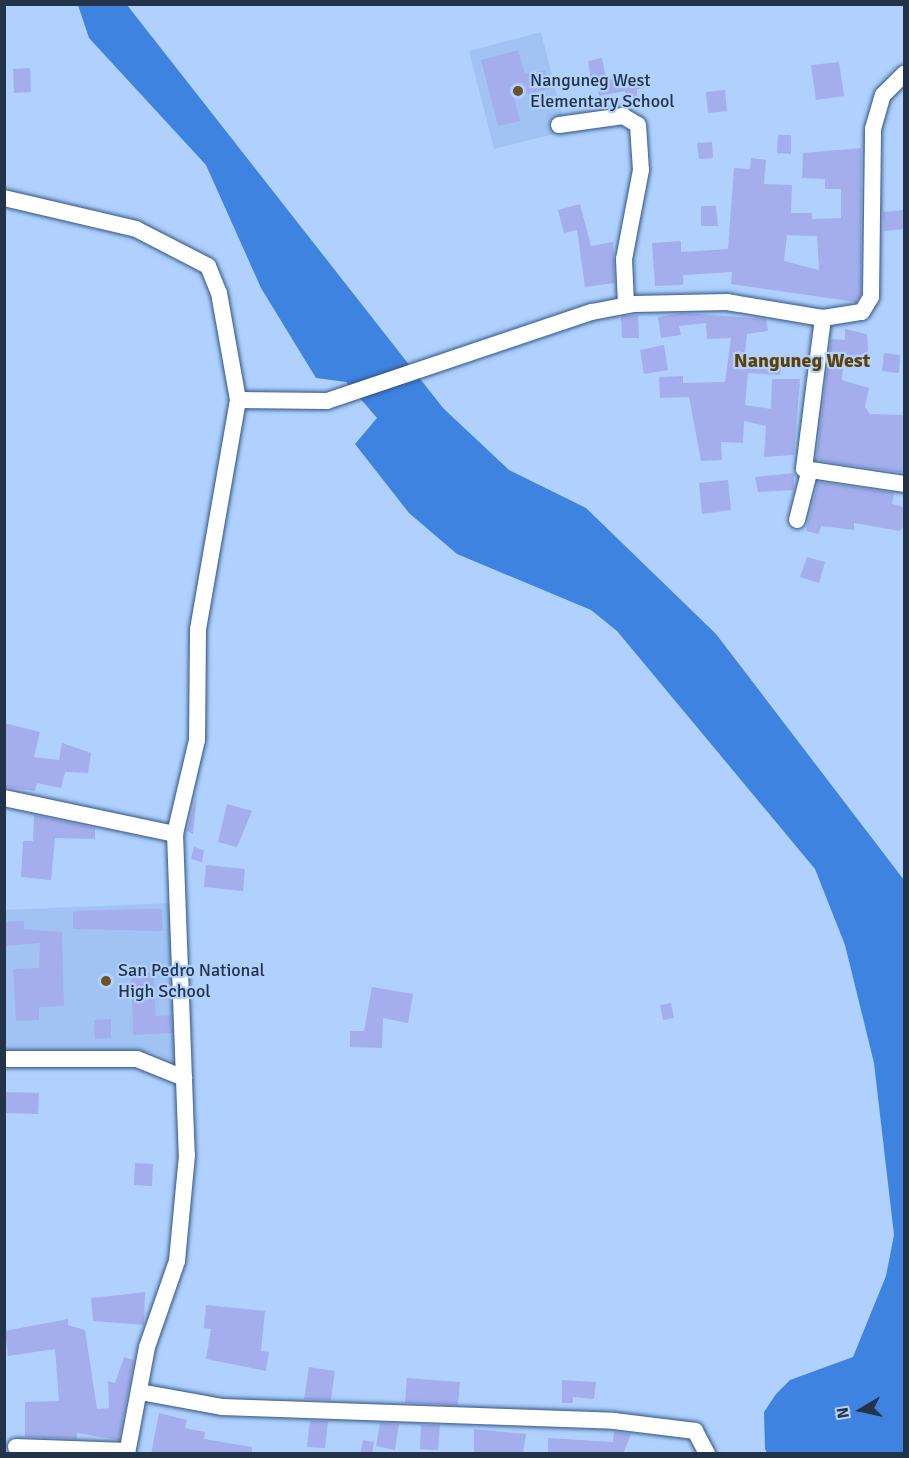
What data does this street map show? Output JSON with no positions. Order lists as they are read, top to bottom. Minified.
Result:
{"districts":["Nanguneg West"],"places":["Nanguneg West Elementary School","San Pedro National High School"],"north":"left"}
